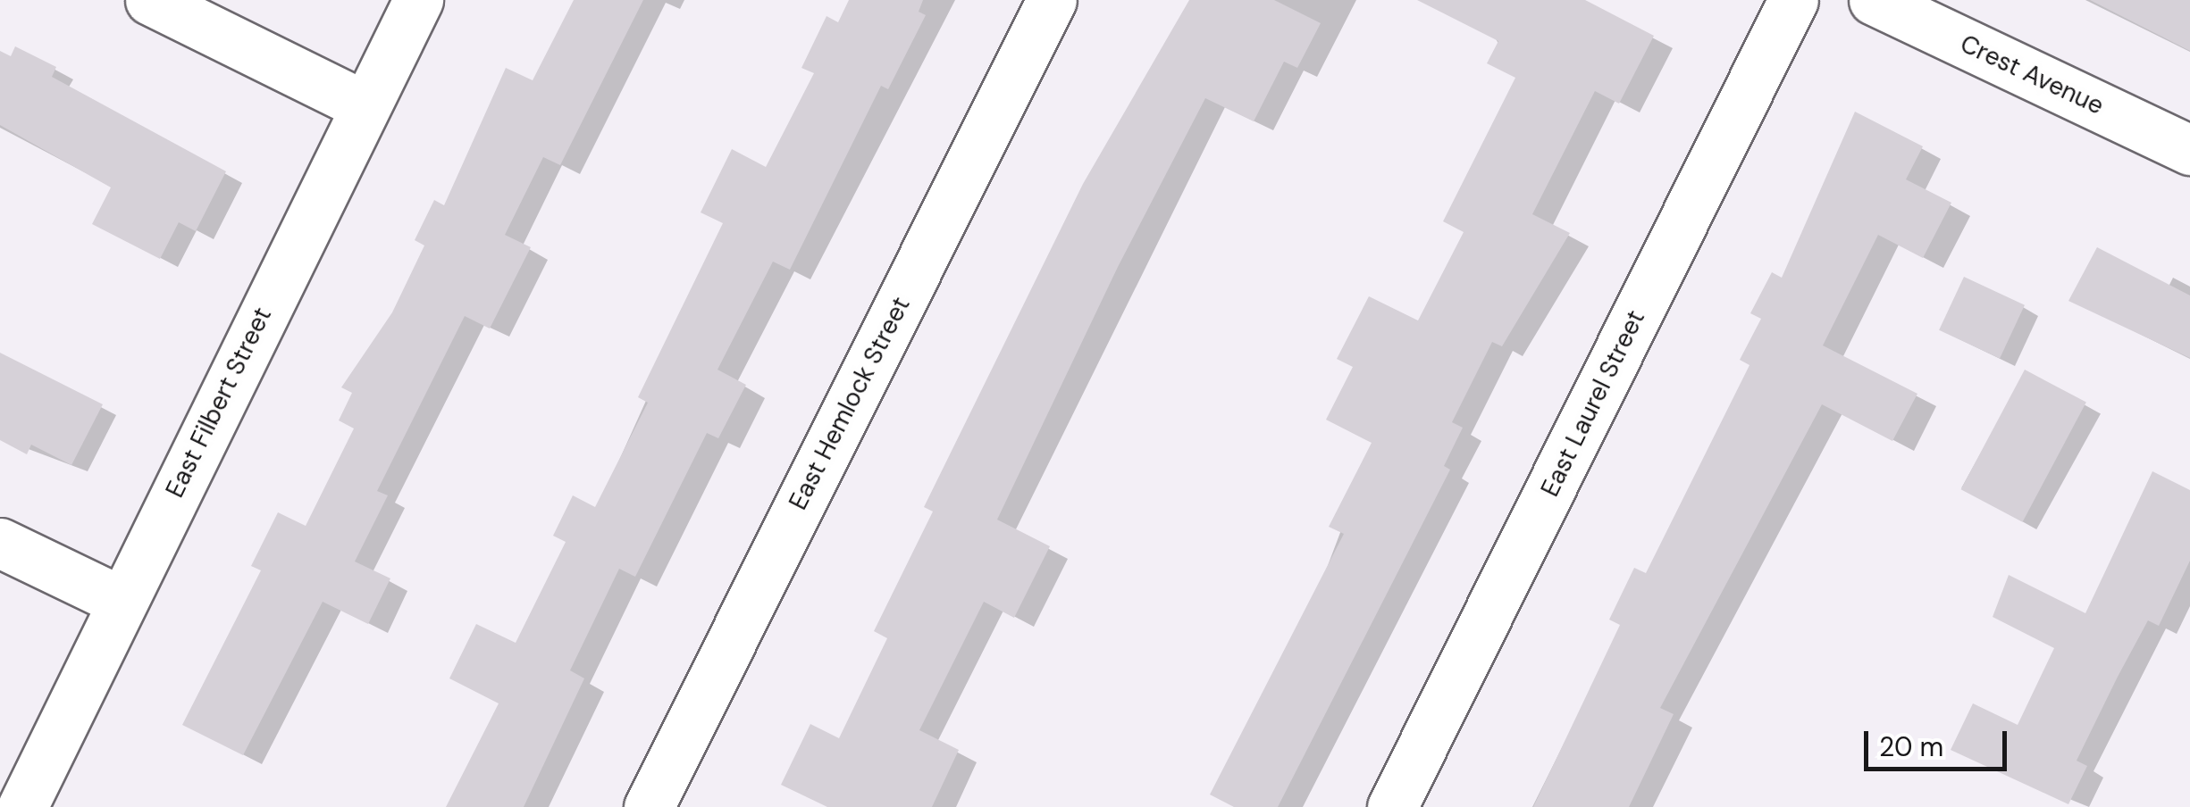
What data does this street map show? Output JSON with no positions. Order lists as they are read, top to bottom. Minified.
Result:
{"streets":{"street":["Crest Avenue","East Filbert Street","East Hemlock Street","East Laurel Street"]},"scale_bar":"20 m"}
